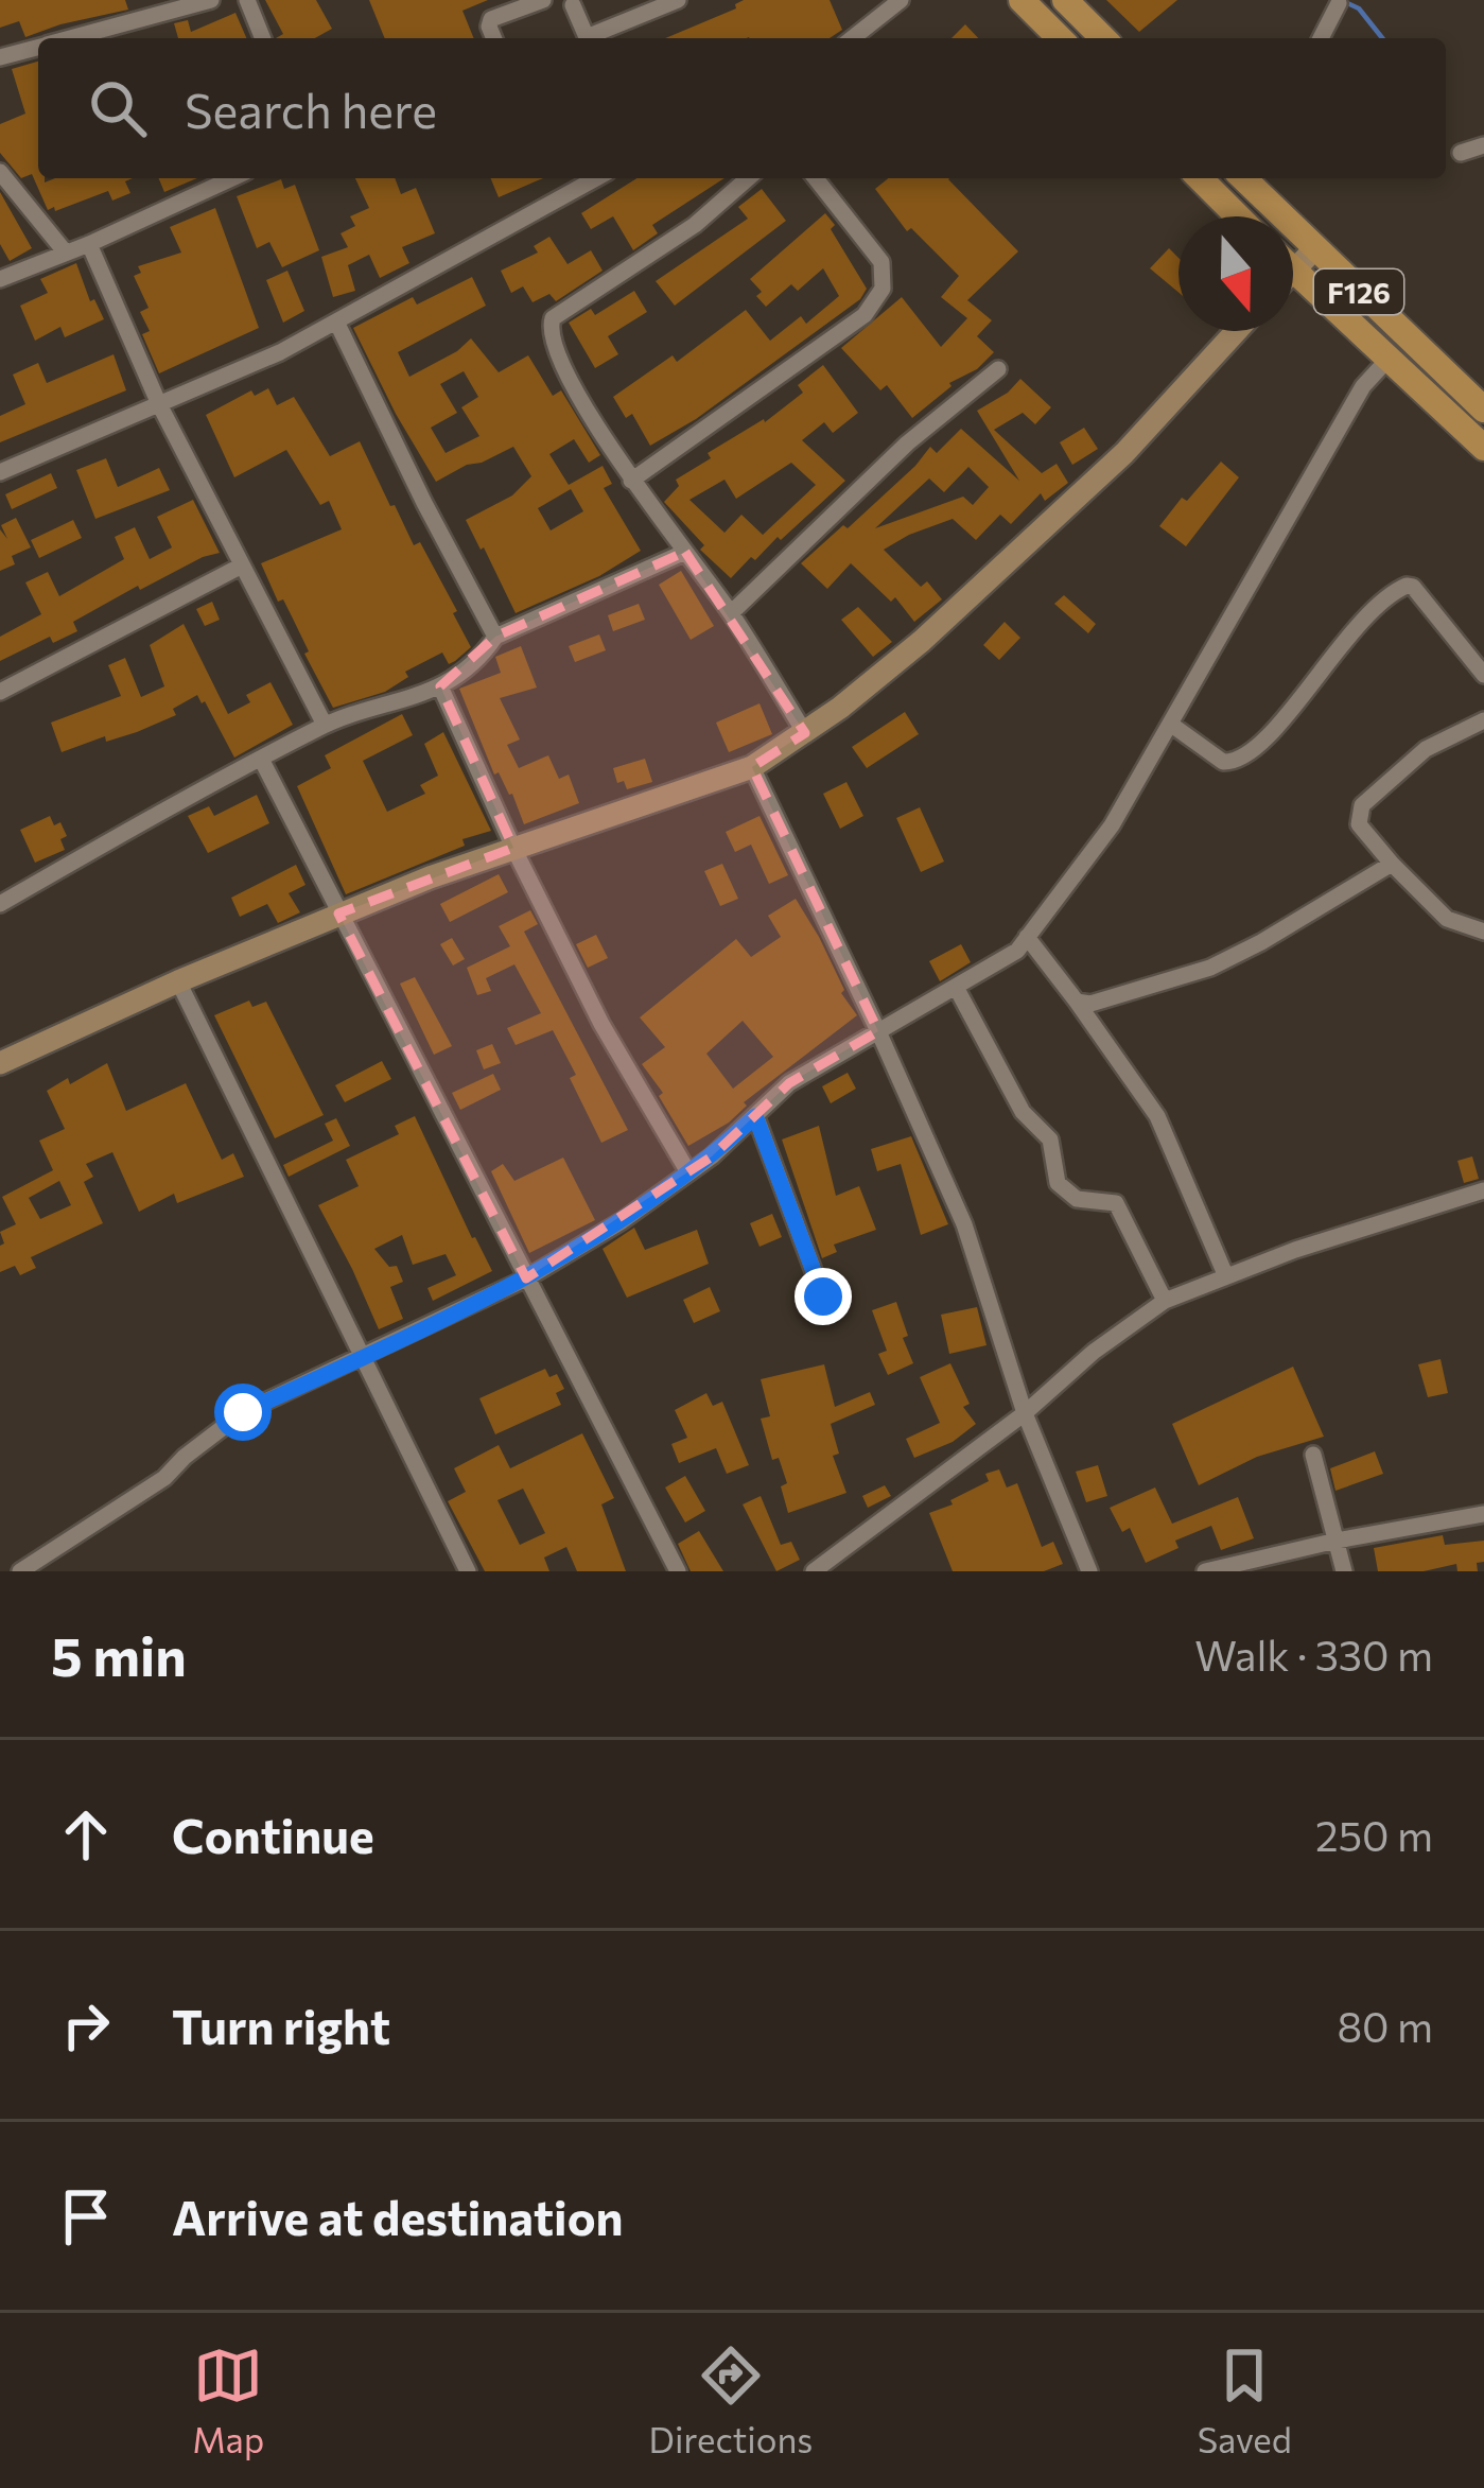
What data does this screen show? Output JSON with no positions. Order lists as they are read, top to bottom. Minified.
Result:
{"streets":{"main road":["F126"]},"north":"bottom","page":{"search":"Search here","heading":["5 min","Walk · 330 m"],"list":[["Continue","250 m"],["Turn right","80 m"],"Arrive at destination"],"nav":["Map","Directions","Saved"]}}
